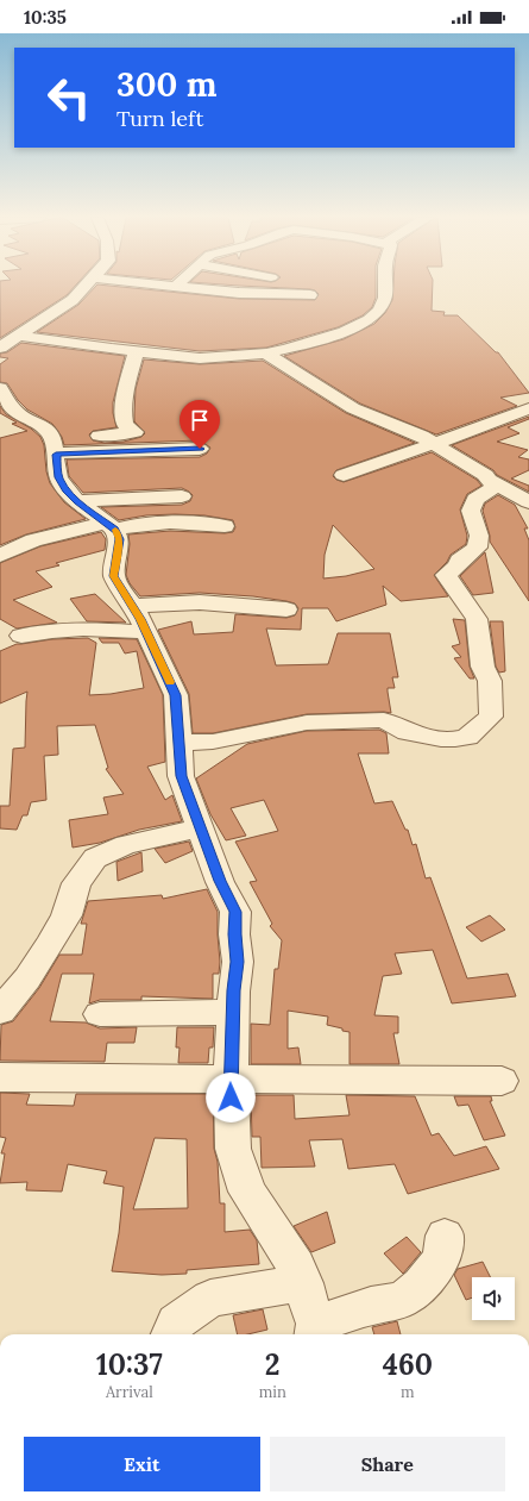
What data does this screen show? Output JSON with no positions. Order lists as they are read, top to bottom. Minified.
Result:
{"page":{"status":"10:35","turn":["300 m","Turn left"],"eta":["10:37","Arrival","2","min","460","m"],"buttons":["Exit","Share"]}}
